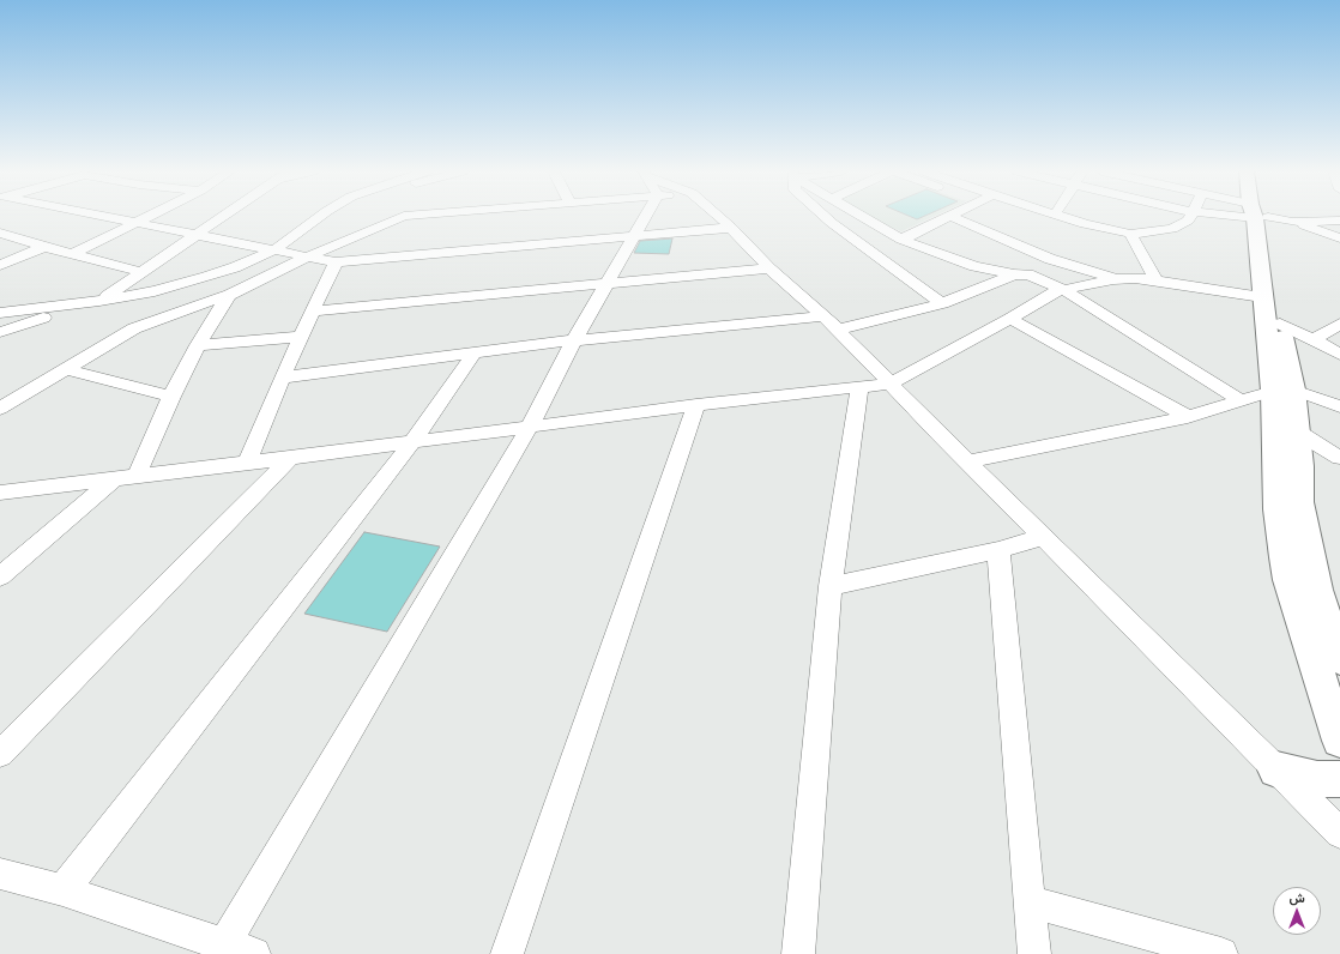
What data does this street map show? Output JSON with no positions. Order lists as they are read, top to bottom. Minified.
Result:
{"north":"top"}
